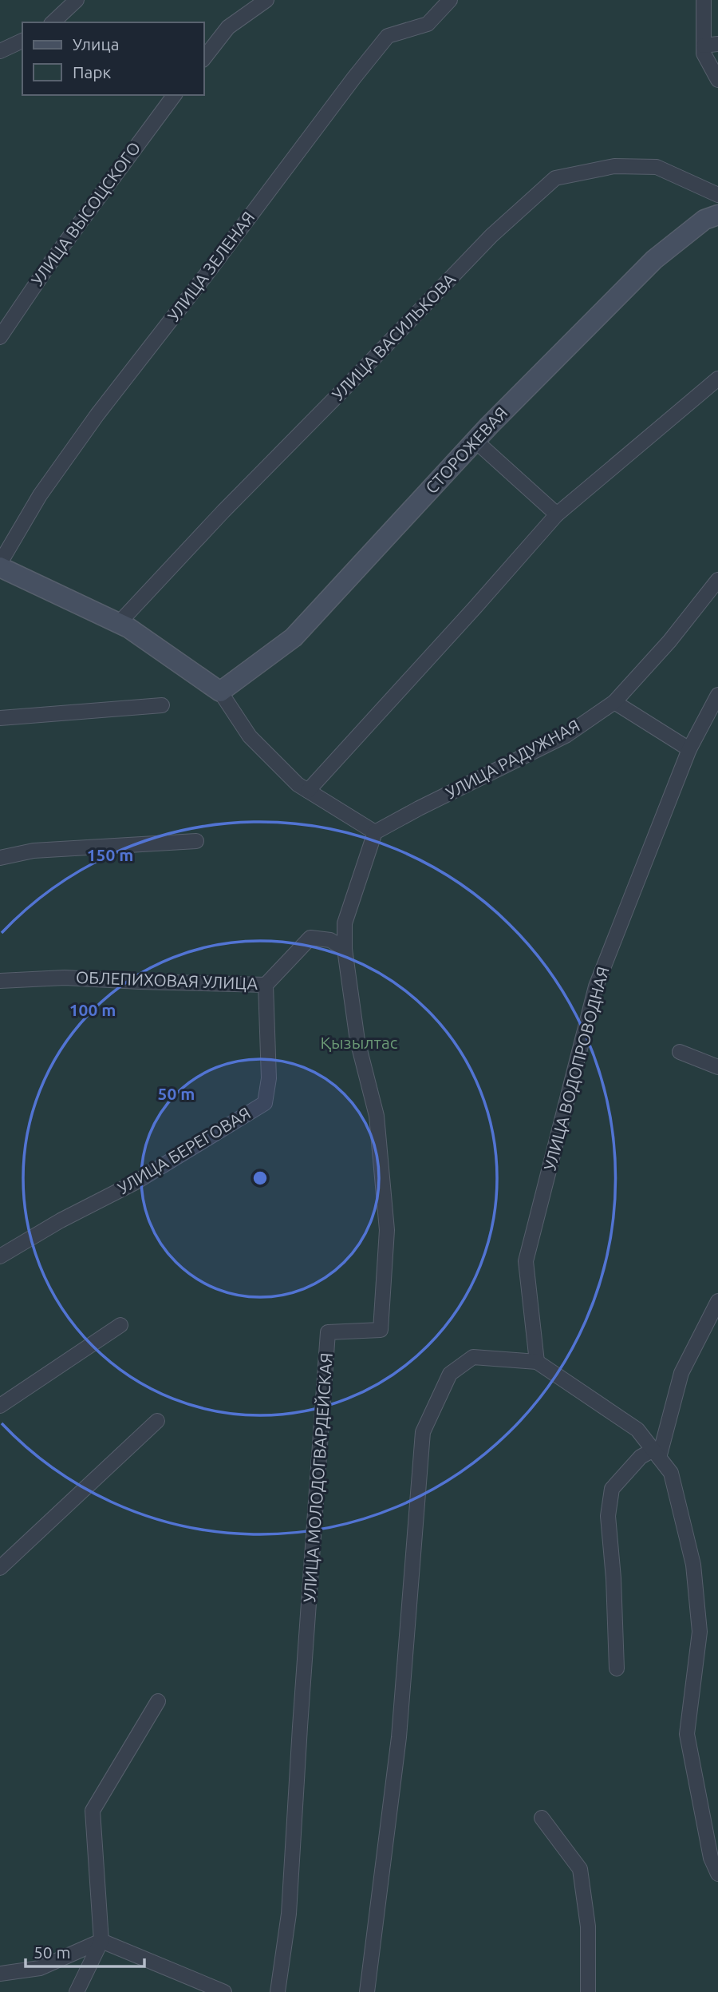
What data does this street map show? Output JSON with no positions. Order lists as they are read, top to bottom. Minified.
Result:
{"streets":{"street":["УЛИЦА ВЫСОЦСКОГО","УЛИЦА ЗЕЛЕНАЯ","УЛИЦА ВАСИЛЬКОВА","СТОРОЖЕВАЯ","УЛИЦА РАДУЖНАЯ","ОБЛЕПИХОВАЯ УЛИЦА","УЛИЦА ВОДОПРОВОДНАЯ","УЛИЦА БЕРЕГОВАЯ","УЛИЦА МОЛОДОГВАРДЕЙСКАЯ"]},"crossings":[["ОБЛЕПИХОВАЯ УЛИЦА","УЛИЦА БЕРЕГОВАЯ"],["ОБЛЕПИХОВАЯ УЛИЦА","УЛИЦА МОЛОДОГВАРДЕЙСКАЯ"]],"parks":["Қызылтас"],"legend":["Улица","Парк"],"scale_bar":"50 m","rings":["150 m","100 m","50 m"]}
